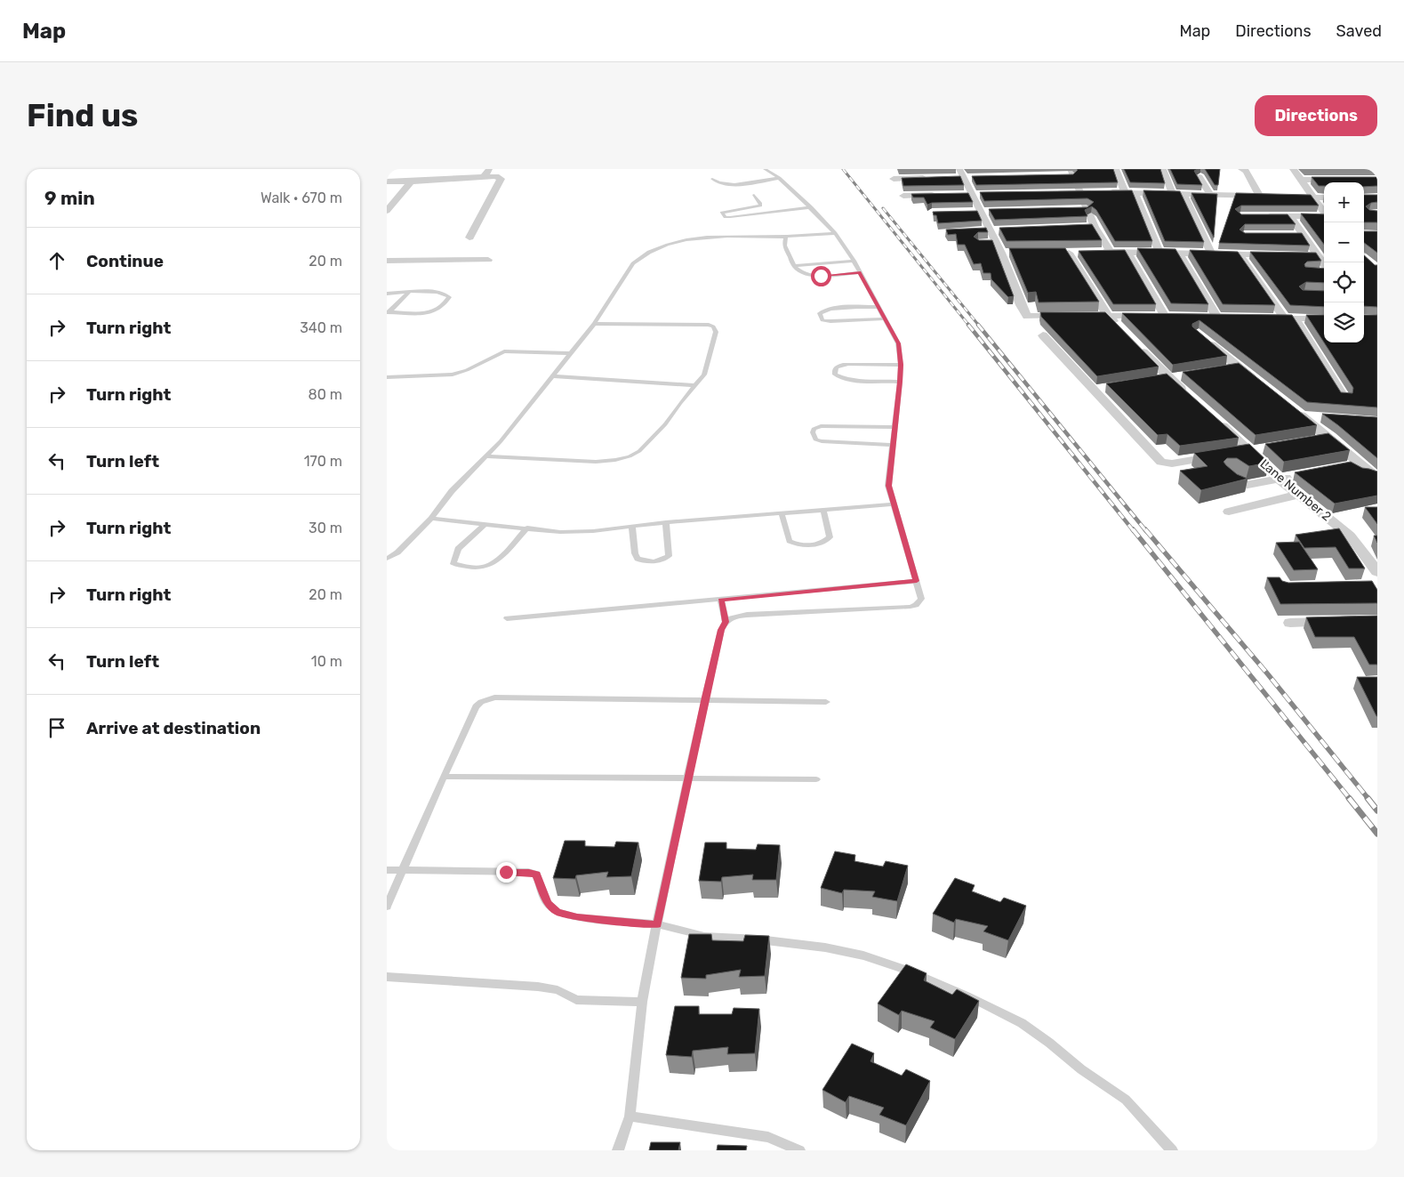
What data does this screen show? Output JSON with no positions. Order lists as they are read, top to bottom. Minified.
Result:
{"streets":{"street":["Lane Number 2"]},"page":{"header":"Map","nav":["Map","Directions","Saved"],"buttons":"Directions","title":"Find us","heading":["9 min","Walk · 670 m"],"map_buttons":["+","−"],"list":[["Continue","20 m"],["Turn right","340 m"],["Turn right","80 m"],["Turn left","170 m"],["Turn right","30 m"],["Turn right","20 m"],["Turn left","10 m"],"Arrive at destination"]}}
